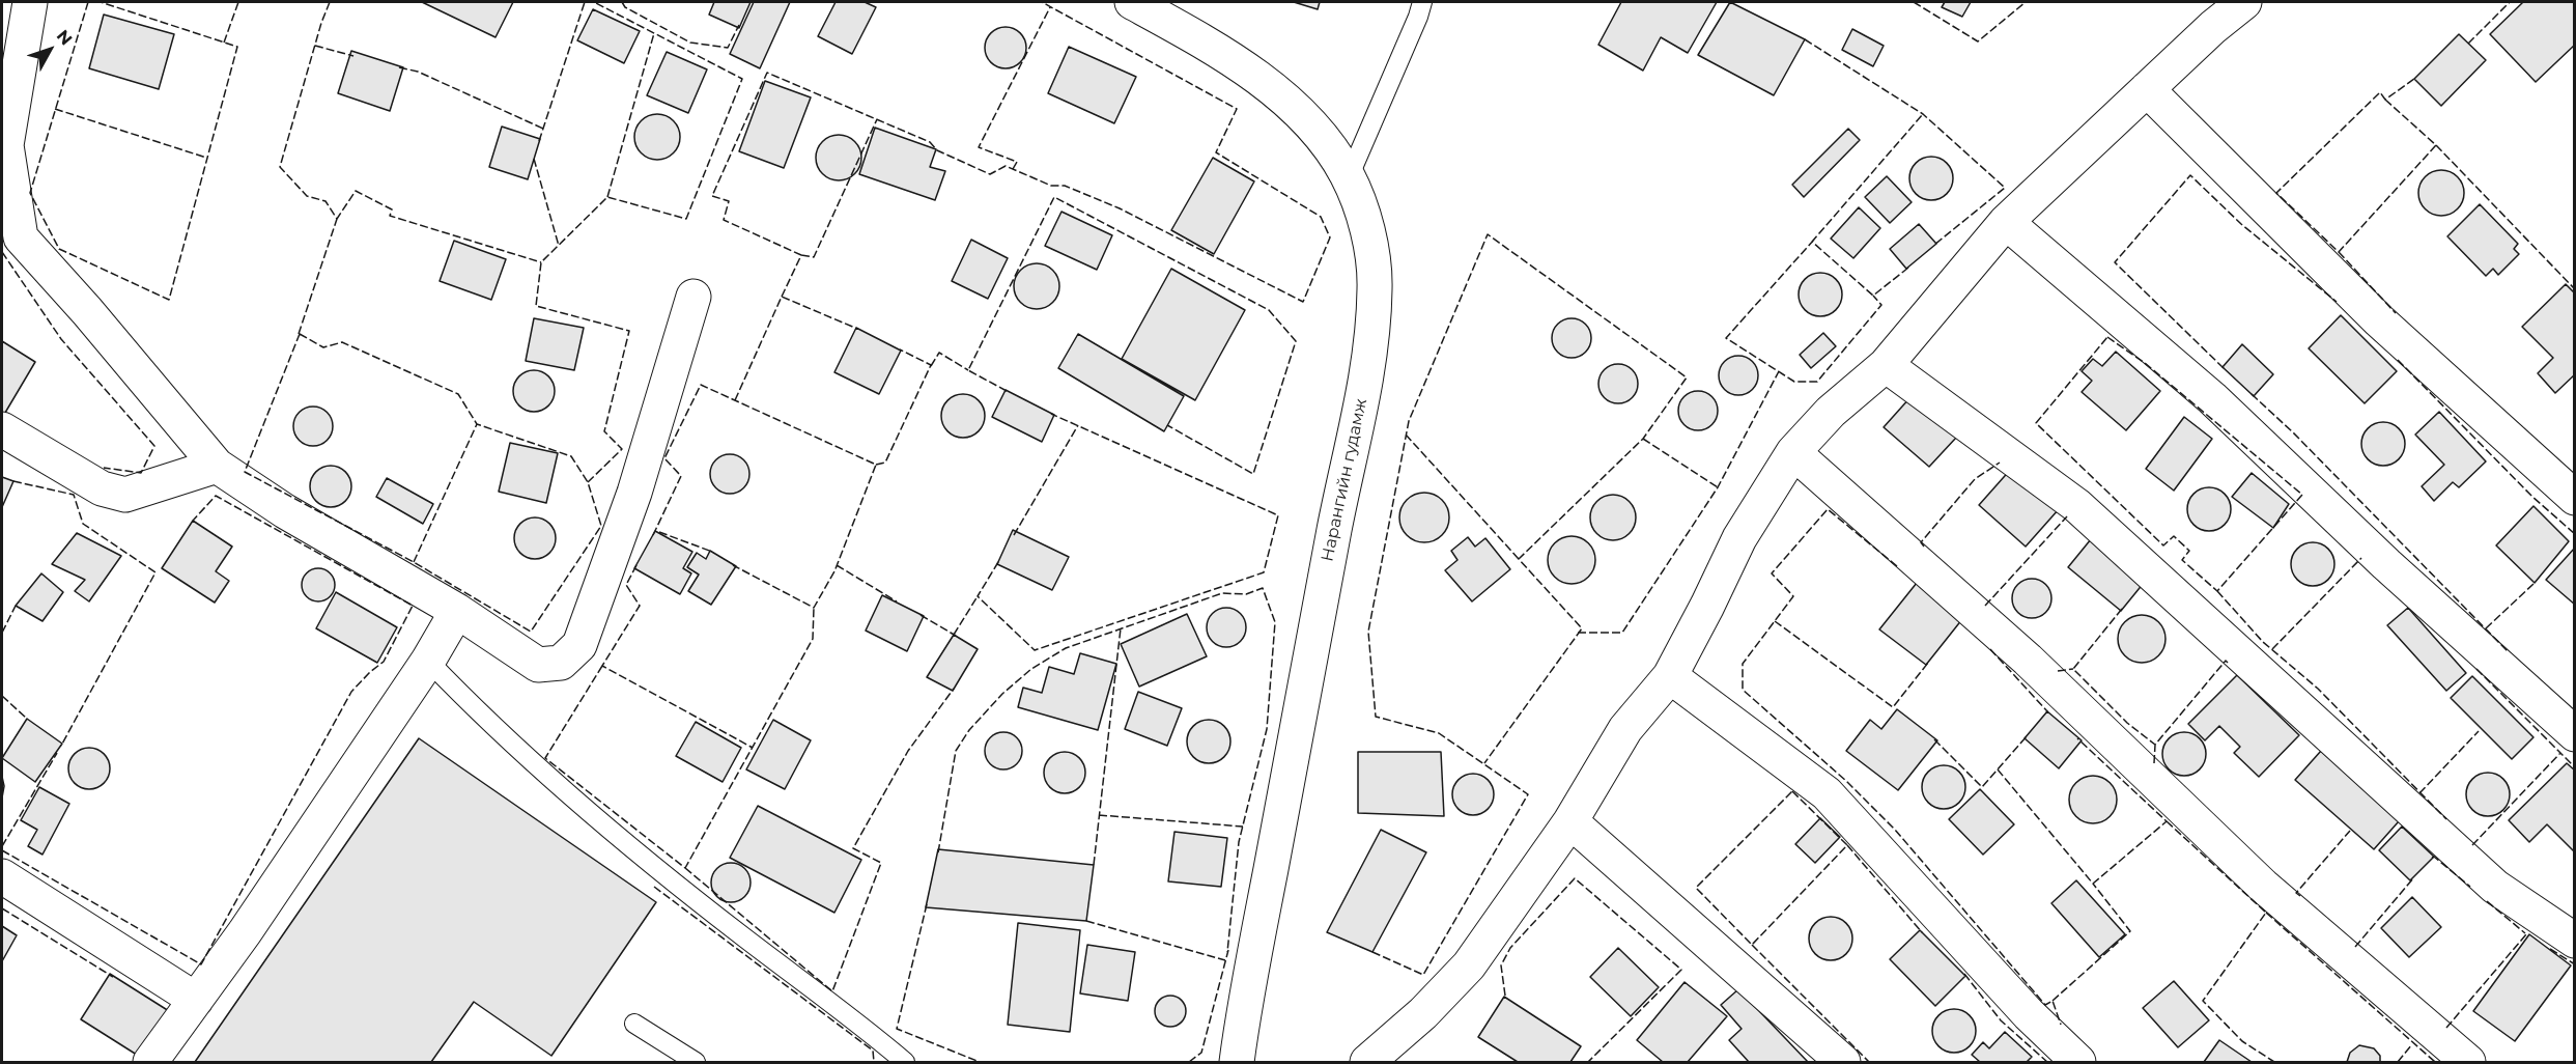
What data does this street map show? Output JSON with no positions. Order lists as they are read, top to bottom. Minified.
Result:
{"streets":{"street":["Нарангийн гудамж"]},"north":"top right"}
